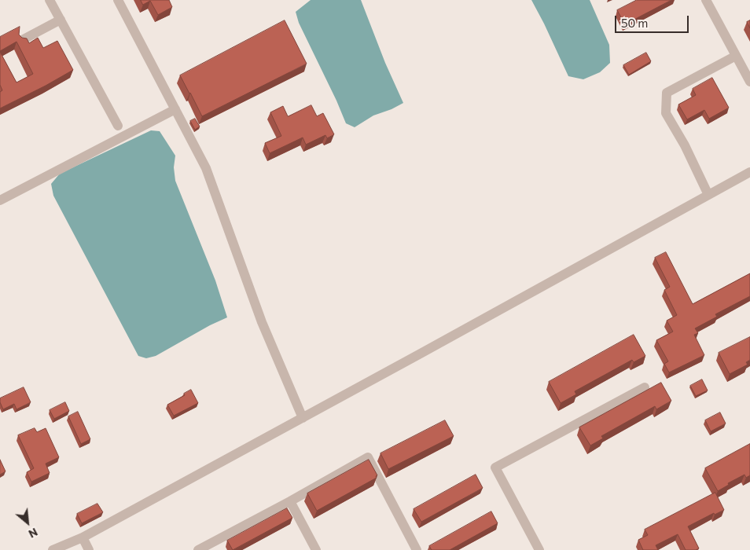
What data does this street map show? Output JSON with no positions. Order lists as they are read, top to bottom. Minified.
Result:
{"scale_bar":"50 m","north":"bottom right"}
